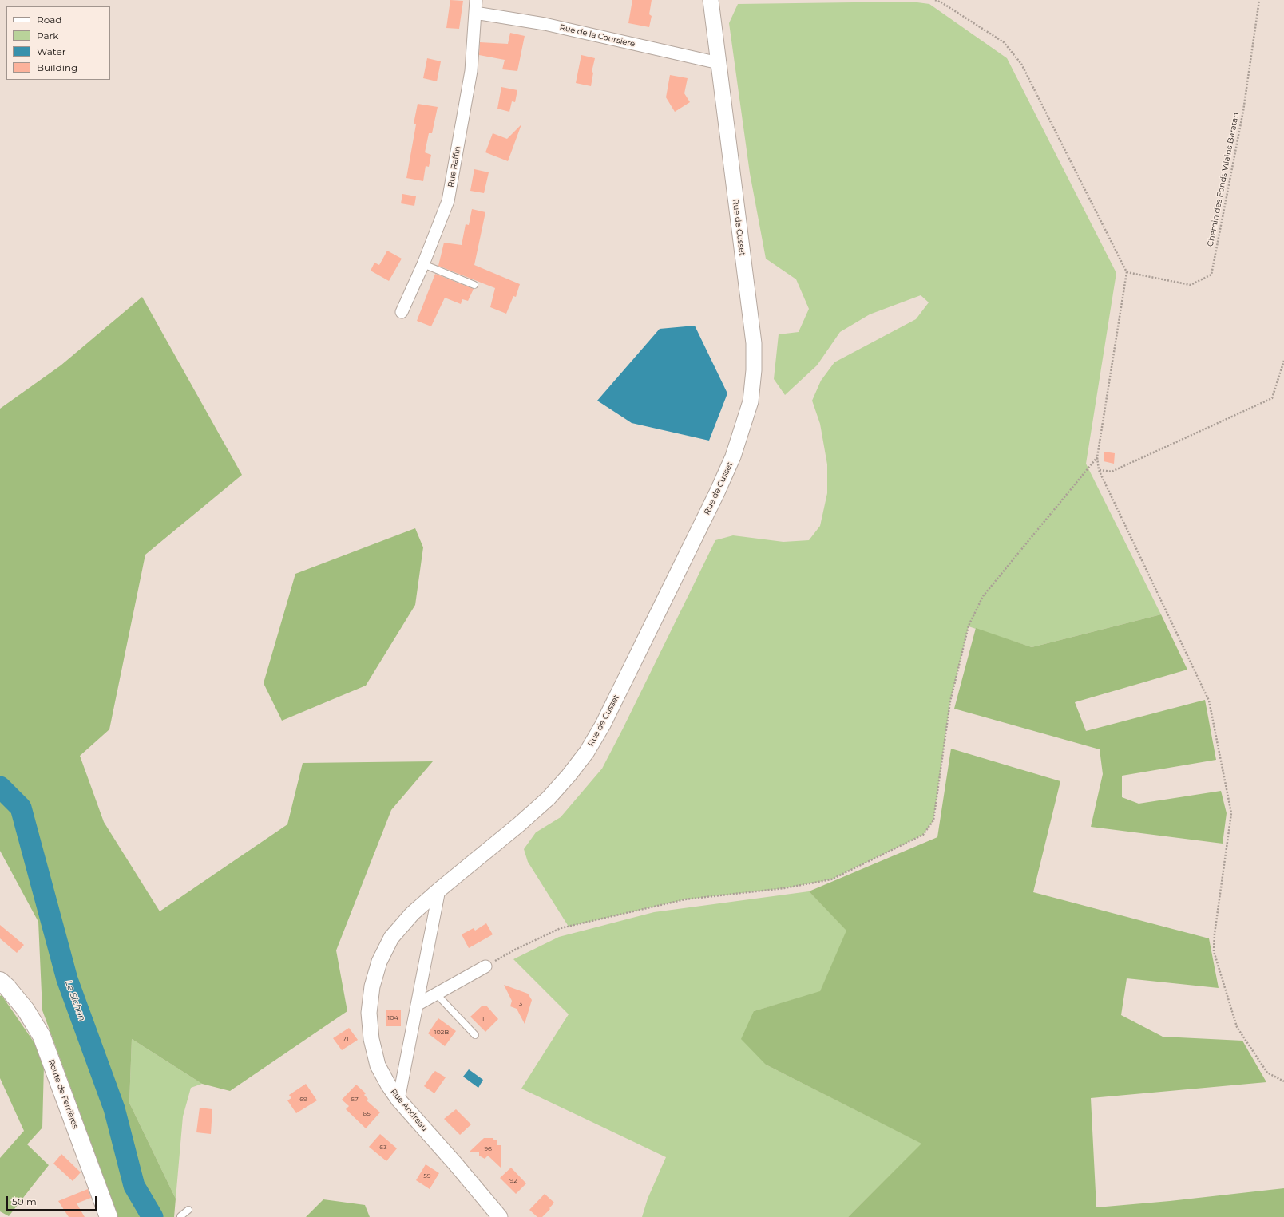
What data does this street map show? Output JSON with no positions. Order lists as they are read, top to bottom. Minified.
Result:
{"streets":{"main road":["Route de Ferrières"],"street":["Rue de la Coursiere","Rue Raffin","Rue de Cusset","Rue Andreau"],"path":["Chemin des Fonds Vilains Baratan"]},"crossings":[["Rue de la Coursiere","Rue Raffin"],["Rue de la Coursiere","Rue de Cusset"],["Rue de Cusset","Rue Andreau"]],"water":["Le Sichon"],"house_numbers":["3","104","1","102B","71","69","67","65","63","96","59","92"],"legend":["Road","Park","Water","Building"],"scale_bar":"50 m"}
